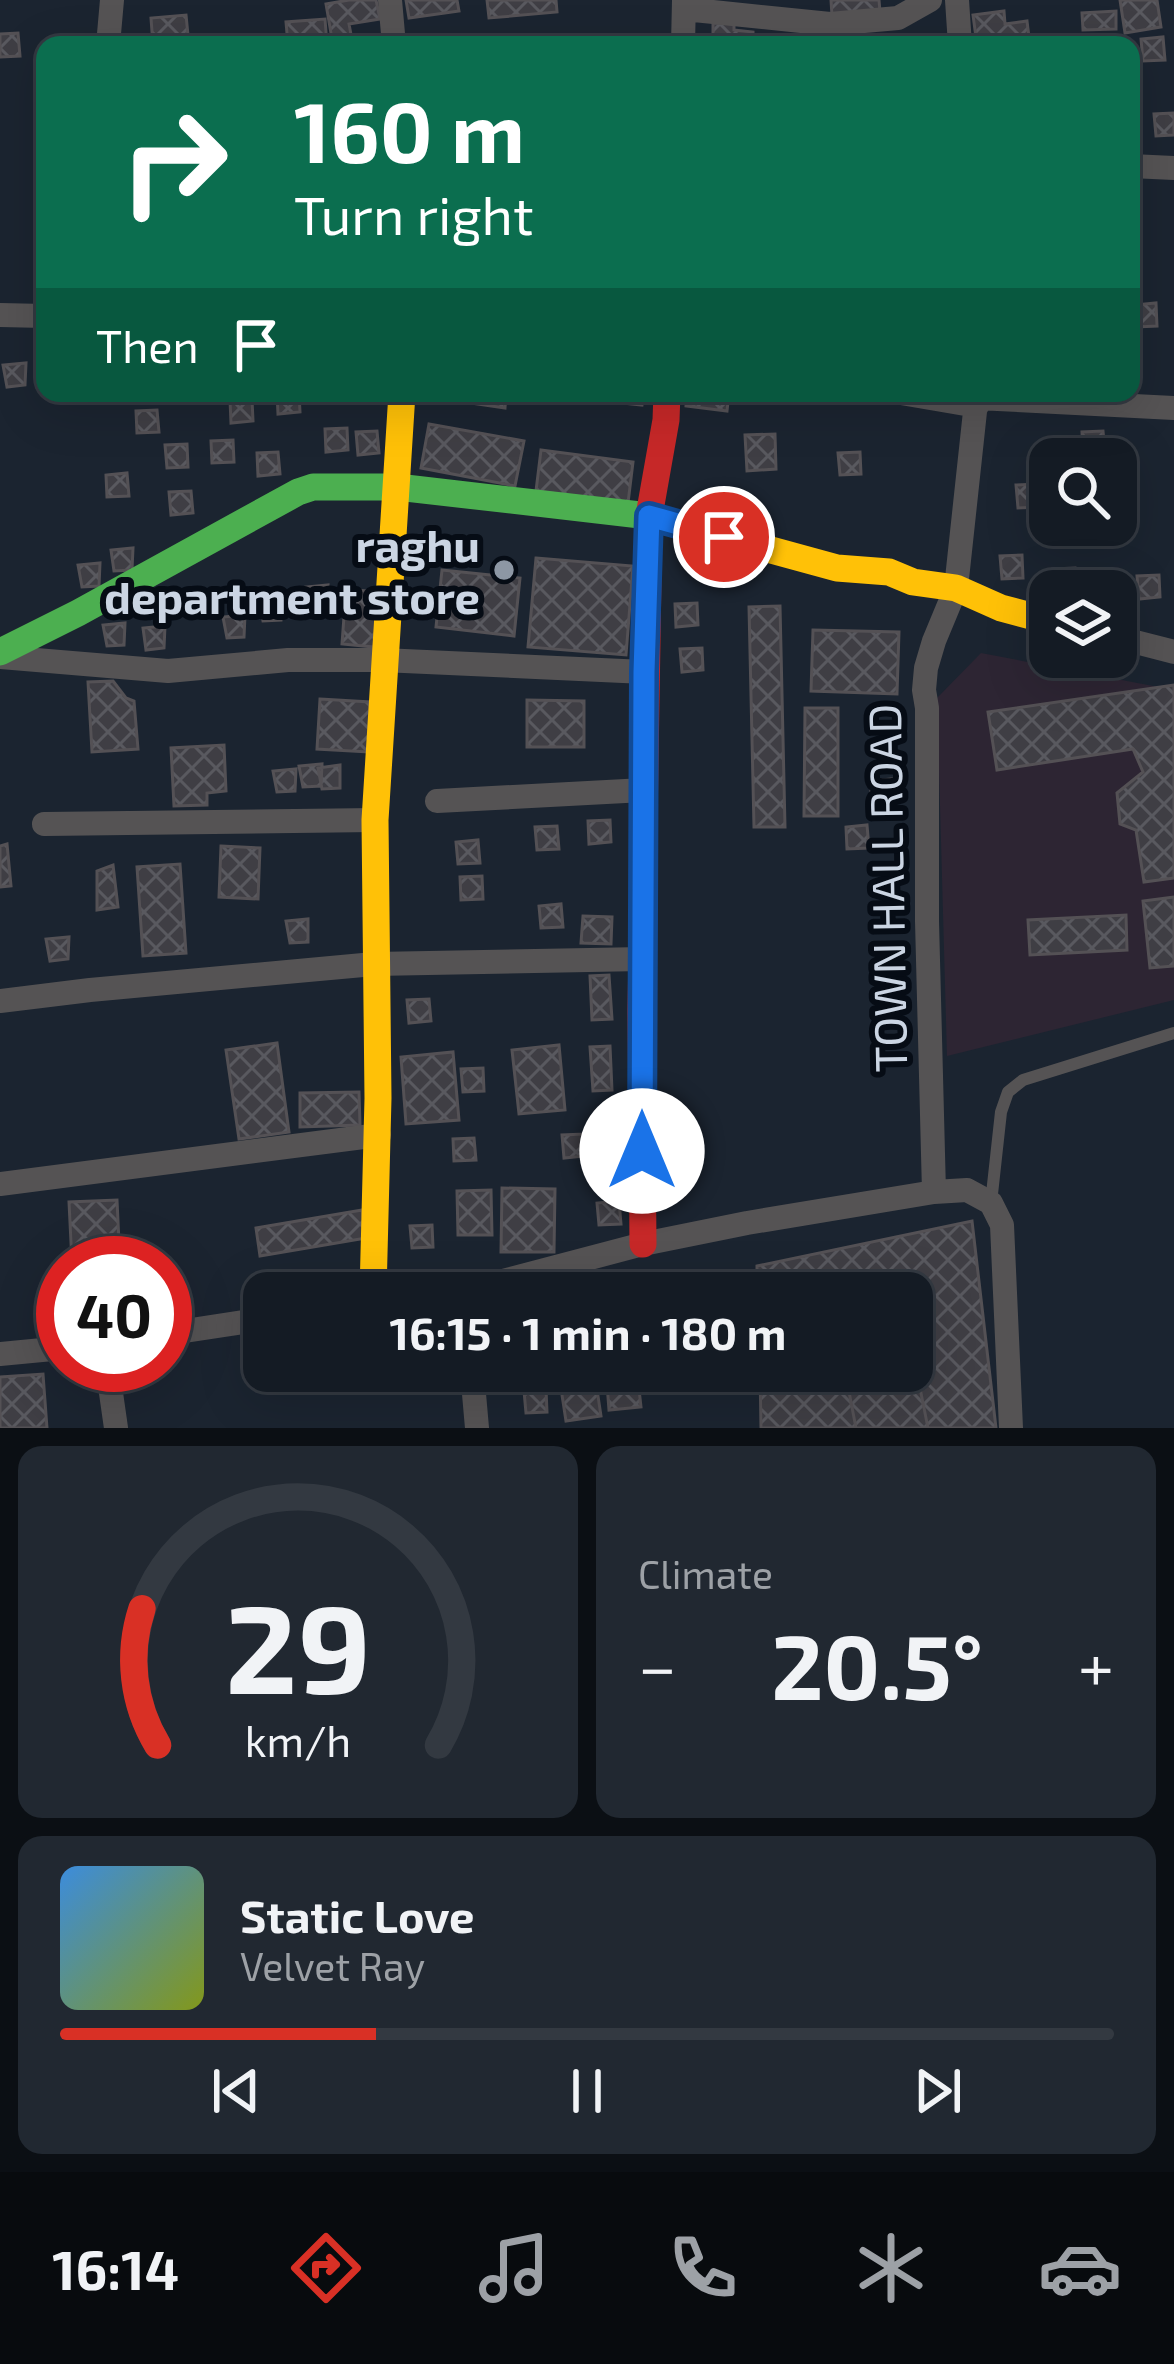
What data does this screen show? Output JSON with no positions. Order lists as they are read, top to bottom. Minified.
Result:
{"streets":{"street":["TOWN HALL ROAD"]},"places":["raghu department store"],"page":{"turn":["160 m","Turn right"],"then":"Then","limit":"40","trip":"16:15 · 1 min · 180 m","tile":"Climate","heat":["−","20.5°","+"],"song":["Static Love","Velvet Ray"],"tabs":"16:14","gauge":["29","km/h"]}}
